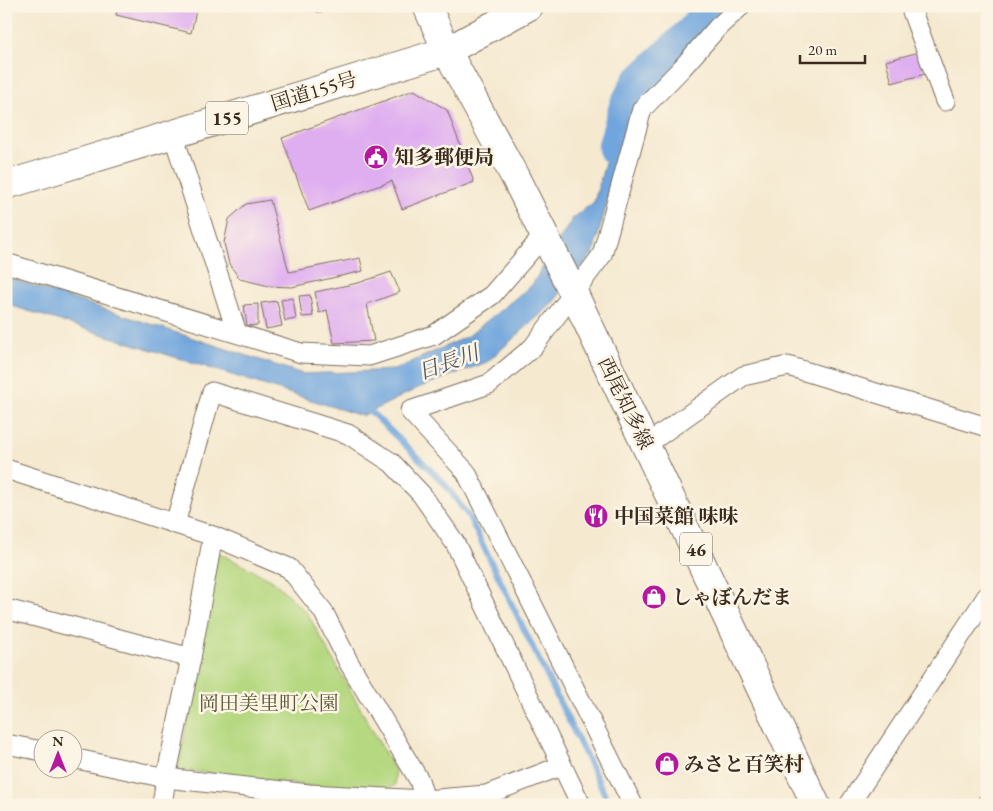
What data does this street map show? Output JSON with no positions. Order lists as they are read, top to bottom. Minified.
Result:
{"streets":{"main road":["国道155号","155","西尾知多線","46"]},"crossings":[["国道155号","西尾知多線"]],"water":["日長川"],"parks":["岡田美里町公園"],"places":{"public building":["知多郵便局"],"restaurant":["中国菜館 味味"],"shop":["しゃぼんだま","みさと百笑村"]},"scale_bar":"20 m","north":"top"}
